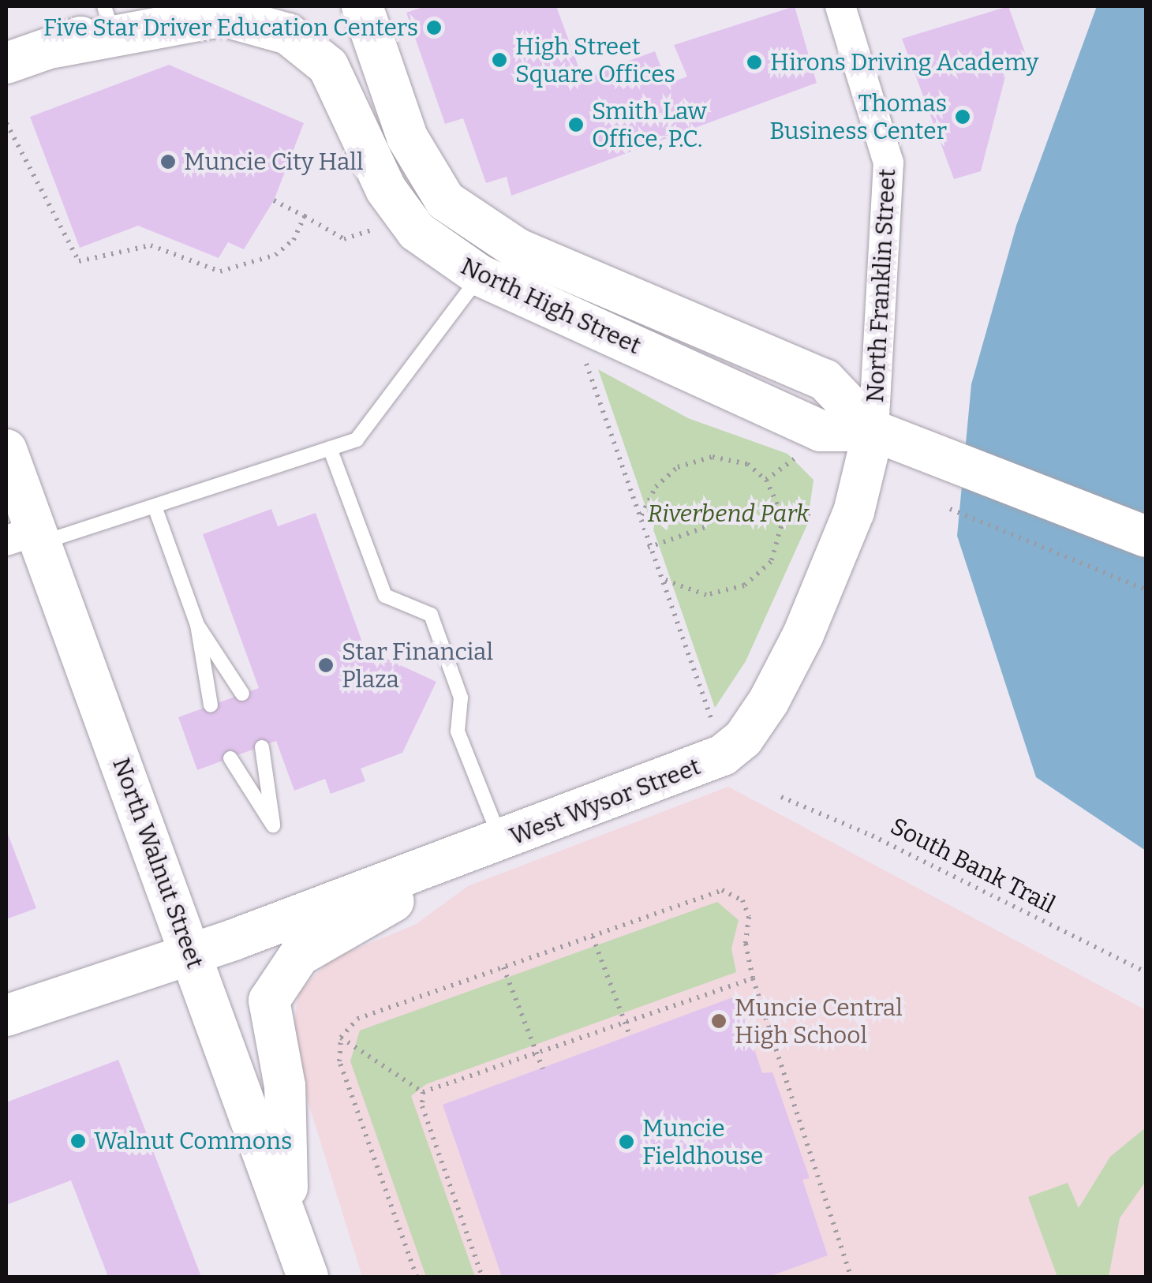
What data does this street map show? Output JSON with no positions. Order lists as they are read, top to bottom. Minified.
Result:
{"streets":{"main road":["North High Street","West Wysor Street","North Walnut Street"],"street":["North Franklin Street"],"path":["South Bank Trail"]},"crossings":[["North Franklin Street","North High Street"],["North Franklin Street","West Wysor Street"],["North High Street","West Wysor Street"],["West Wysor Street","North Walnut Street"]],"parks":["Riverbend Park"],"places":["Five Star Driver Education Centers","High Street Square Offices","Hirons Driving Academy","Thomas Business Center","Smith Law Office, P.C.","Muncie City Hall","Star Financial Plaza","Muncie Central High School","Walnut Commons","Muncie Fieldhouse"]}
